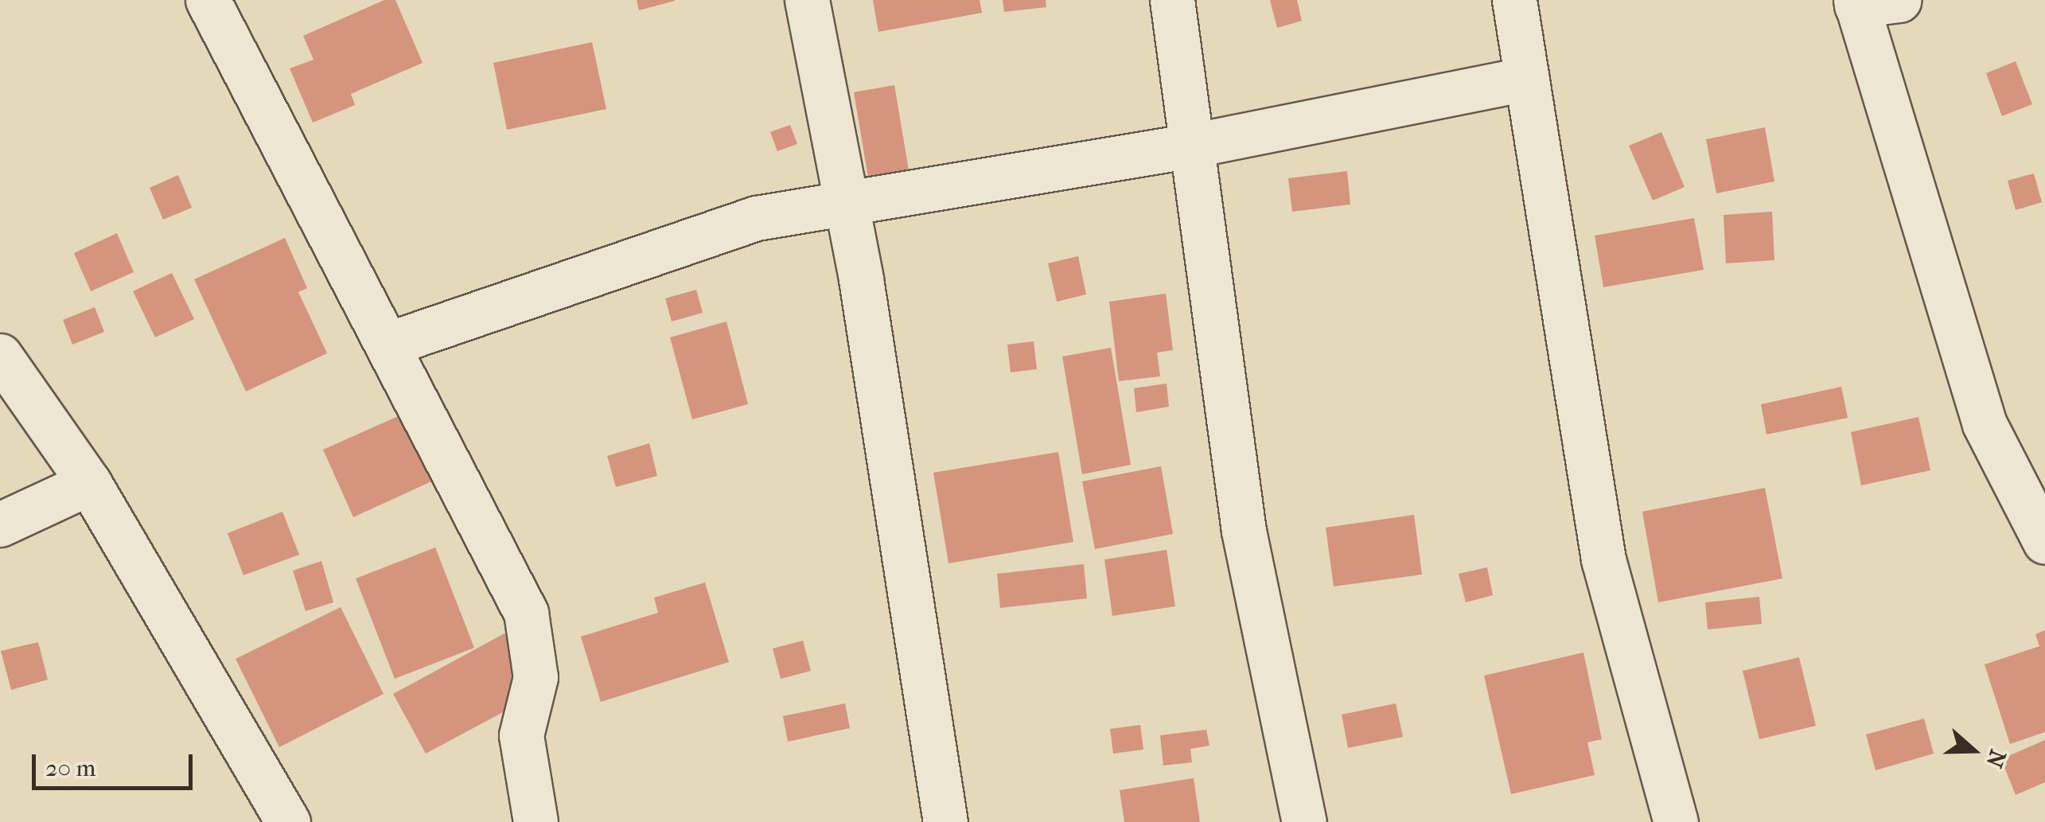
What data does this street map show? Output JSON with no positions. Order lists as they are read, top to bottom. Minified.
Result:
{"scale_bar":"20 m","north":"right"}
